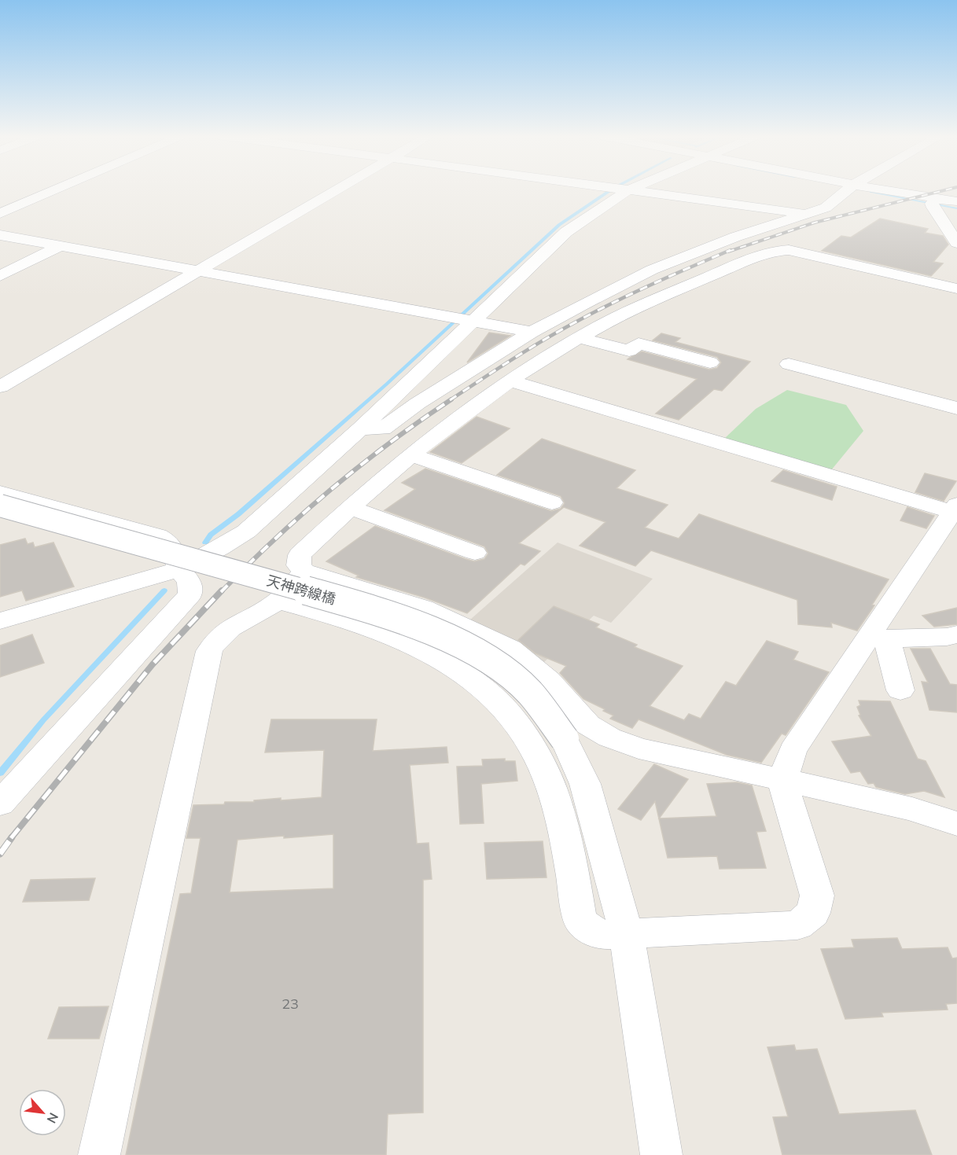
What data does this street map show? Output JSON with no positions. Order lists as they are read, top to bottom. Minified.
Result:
{"streets":{"street":["天神跨線橋"]},"house_numbers":["23"],"north":"bottom right"}
